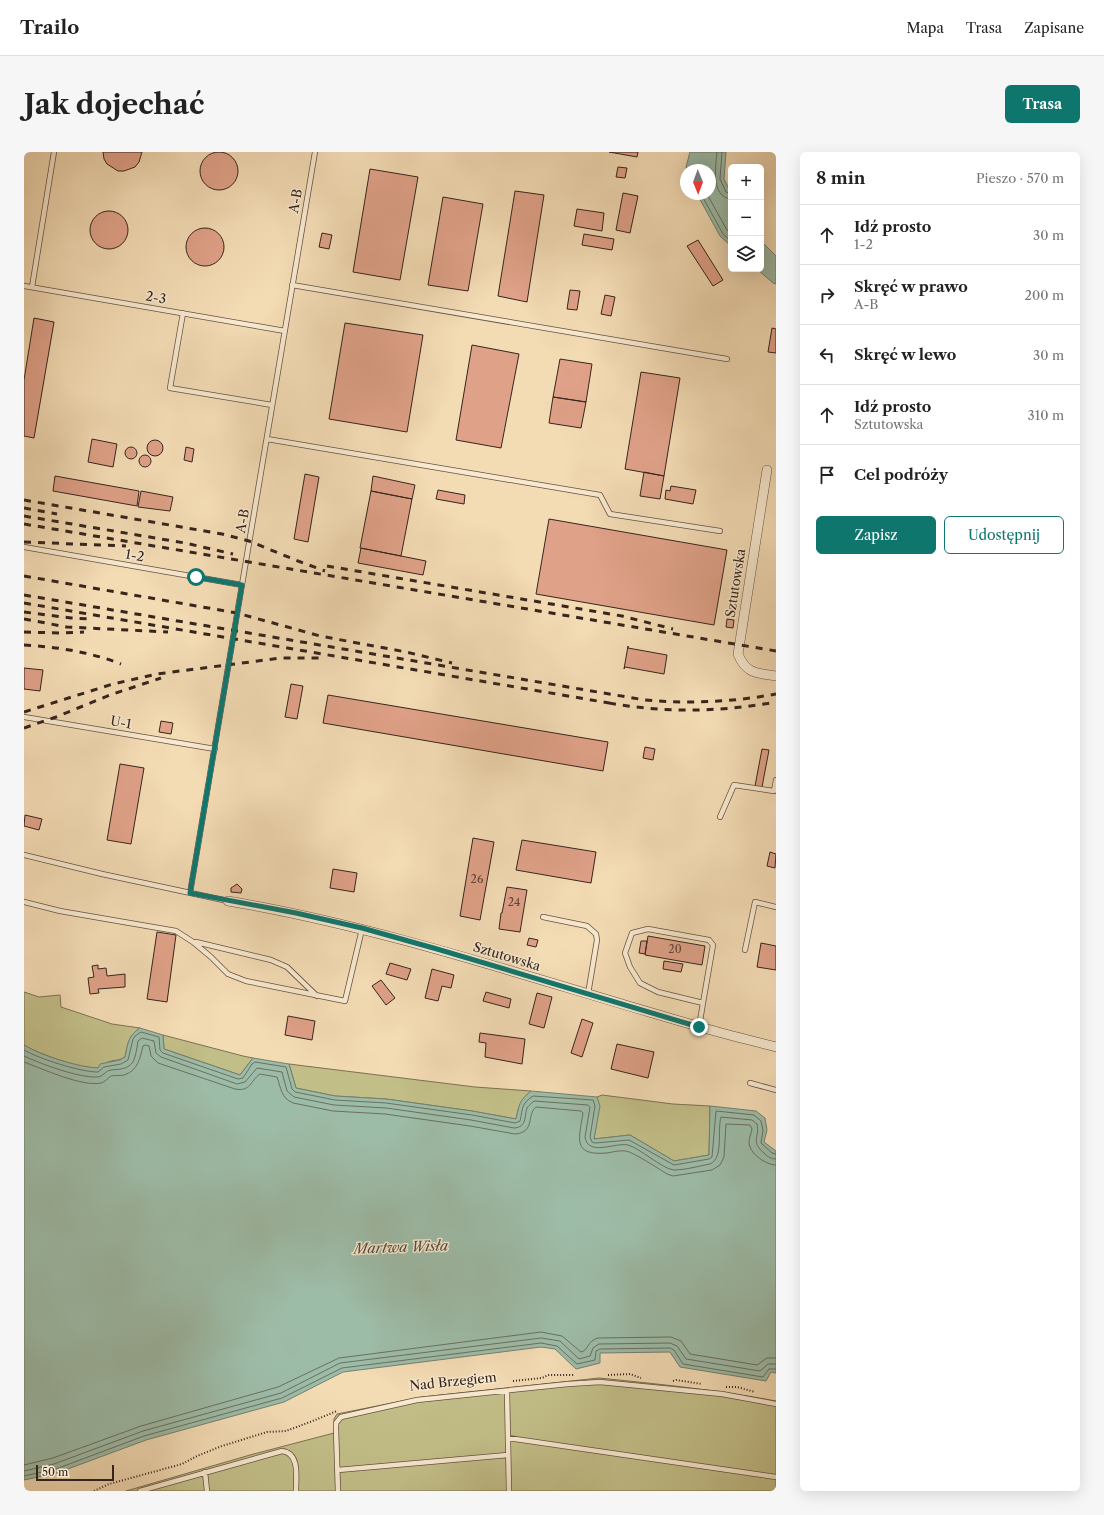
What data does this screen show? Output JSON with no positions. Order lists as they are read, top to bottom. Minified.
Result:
{"streets":{"street":["Sztutowska"],"lane":["A-B","2-3","1-2","U-1"],"path":["Nad Brzegiem"]},"crossings":[["A-B","2-3"],["A-B","1-2"],["A-B","U-1"]],"water":["Martwa Wisła"],"house_numbers":["26","24","20"],"scale_bar":"50 m","north":"bottom","page":{"header":"Trailo","nav":["Mapa","Trasa","Zapisane"],"buttons":["Trasa",["Zapisz","Udostępnij"]],"title":"Jak dojechać","heading":["8 min","Pieszo · 570 m"],"map_buttons":["+","−"],"list":[["Idź prosto","1-2","30 m"],["Skręć w prawo","A-B","200 m"],["Skręć w lewo","30 m"],["Idź prosto","Sztutowska","310 m"],"Cel podróży"],"scale":"50 m"}}
